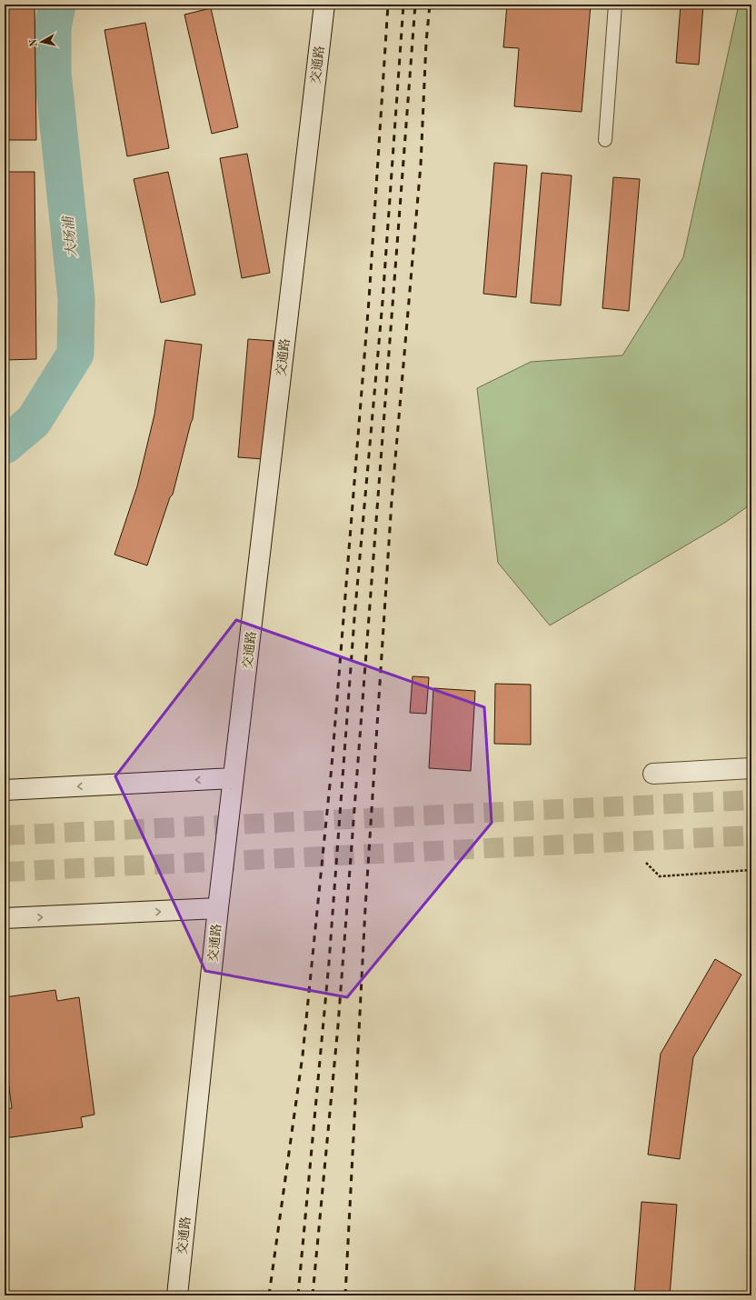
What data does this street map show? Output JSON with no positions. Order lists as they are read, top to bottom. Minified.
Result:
{"streets":{"main road":["交通路"]},"water":["大场浦"],"north":"left"}
